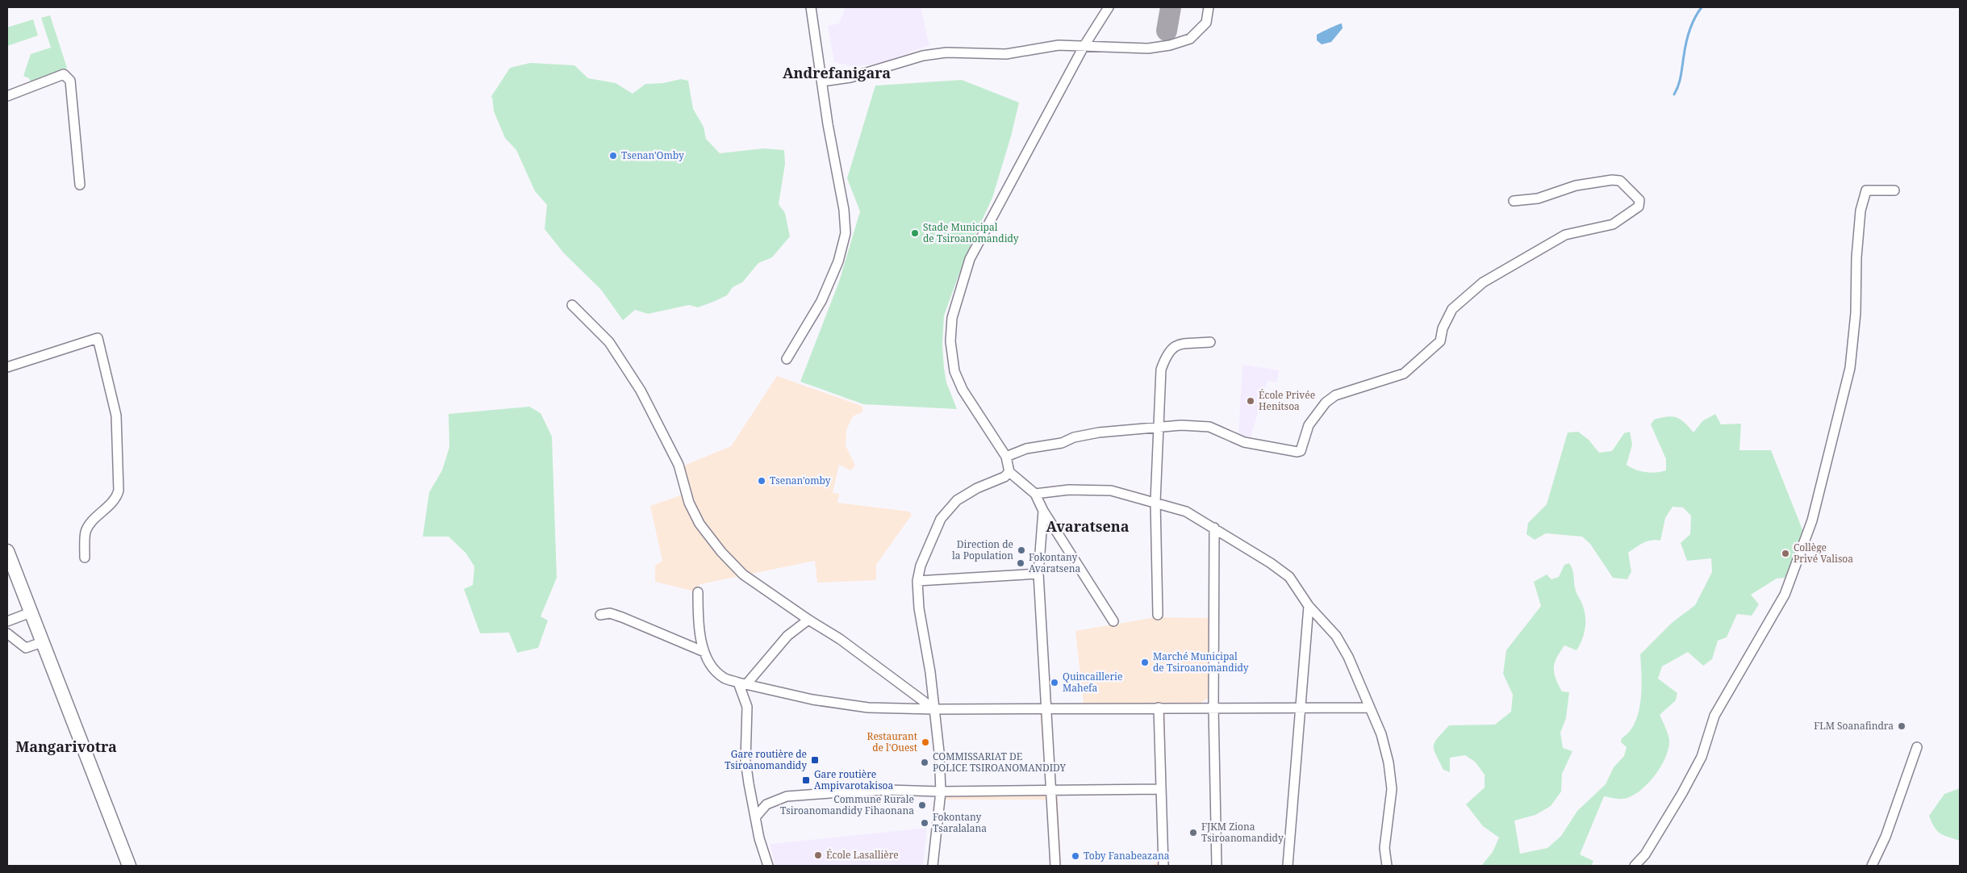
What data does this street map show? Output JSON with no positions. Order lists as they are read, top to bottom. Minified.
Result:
{"districts":["Andrefanigara","Avaratsena","Mangarivotra"],"places":{"other":["Tsenan'Omby","Stade Municipal de Tsiroanomandidy","École Privée Henitsoa","Tsenan'omby","Direction de la Population","Collège Privé Valisoa","Fokontany Avaratsena","Marché Municipal de Tsiroanomandidy","Quincaillerie Mahefa","FLM Soanafindra","Restaurant de l'Ouest","COMMISSARIAT DE POLICE TSIROANOMANDIDY","Commune Rurale Tsiroanomandidy Fihaonana","Fokontany Tsaralalana","FJKM Ziona Tsiroanomandidy","École Lasallière","Toby Fanabeazana"],"transit":["Gare routière de Tsiroanomandidy","Gare routière Ampivarotakisoa"]}}
